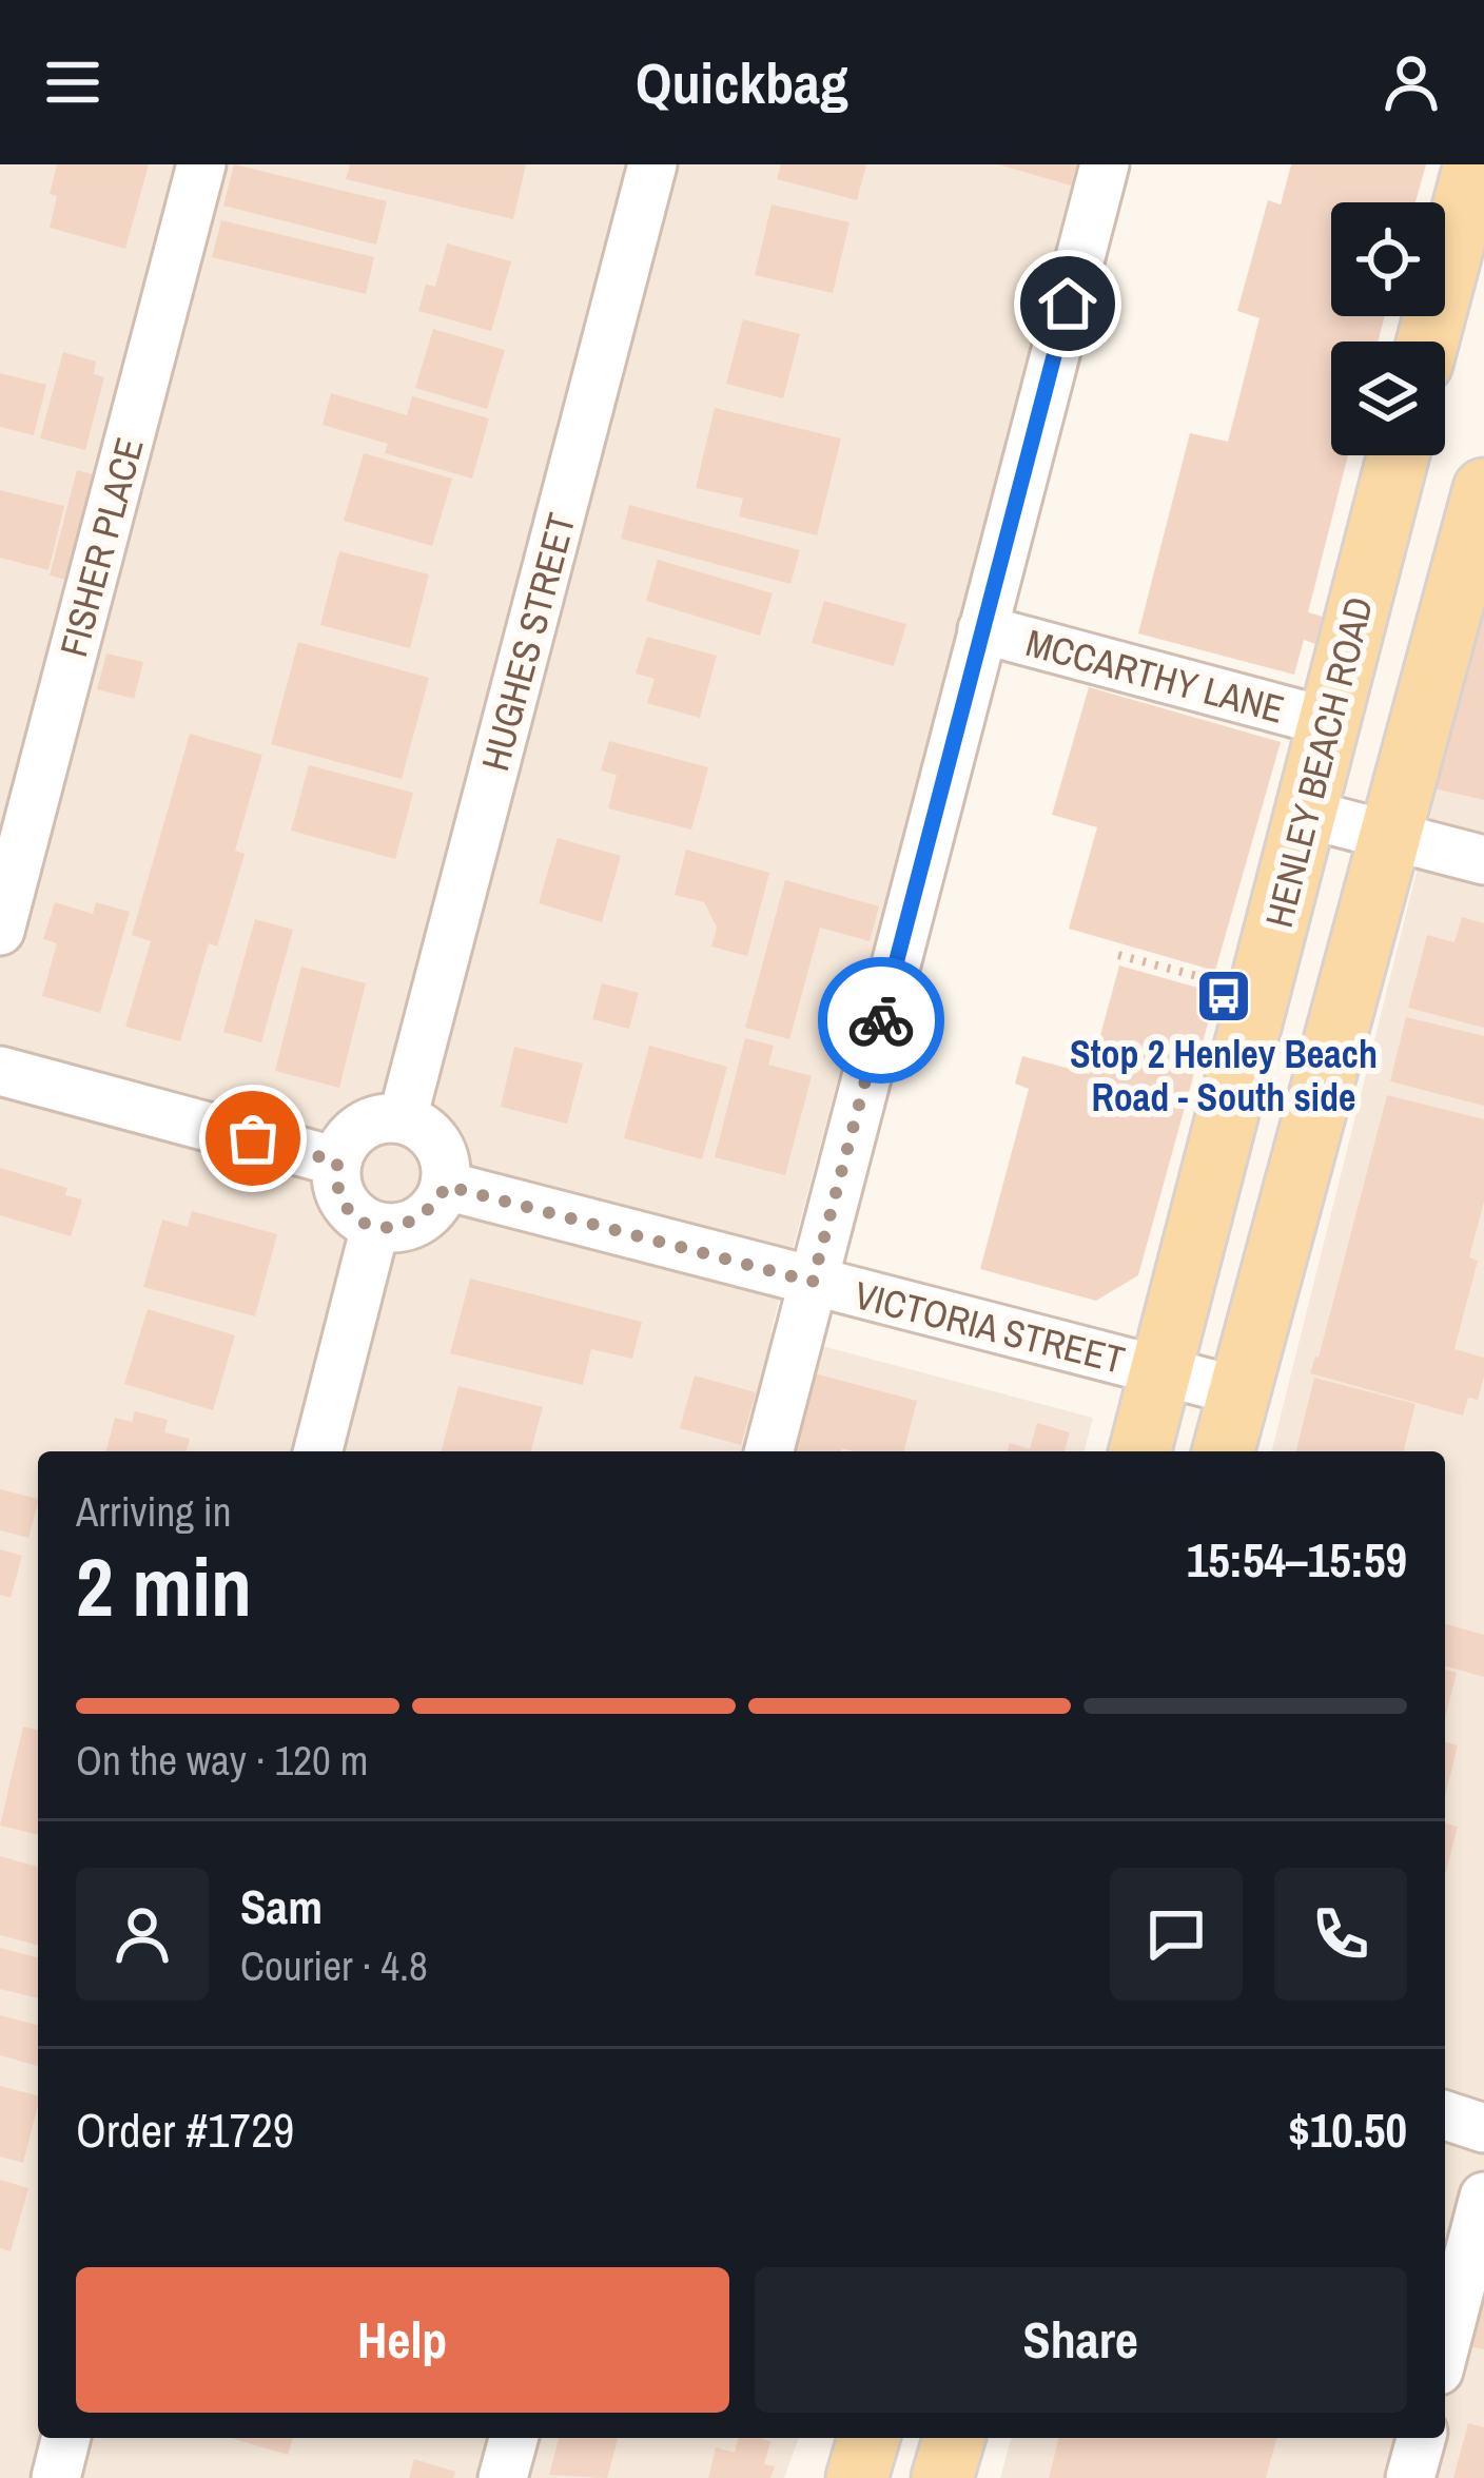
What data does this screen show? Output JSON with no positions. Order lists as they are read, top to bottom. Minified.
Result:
{"streets":{"main road":["HENLEY BEACH ROAD"],"street":["FISHER PLACE","HUGHES STREET","MCCARTHY LANE","VICTORIA STREET"]},"crossings":[["HUGHES STREET","VICTORIA STREET"],["MCCARTHY LANE","HENLEY BEACH ROAD"],["HENLEY BEACH ROAD","VICTORIA STREET"]],"places":{"bus stop":["Stop 2 Henley Beach Road - South side"]},"page":{"header":"Quickbag","heading":["2 min","Arriving in","15:54–15:59"],"panel":["Sam","Courier · 4.8","Order #1729","$10.50"],"bar":"On the way · 120 m","buttons":["Help","Share"]}}
